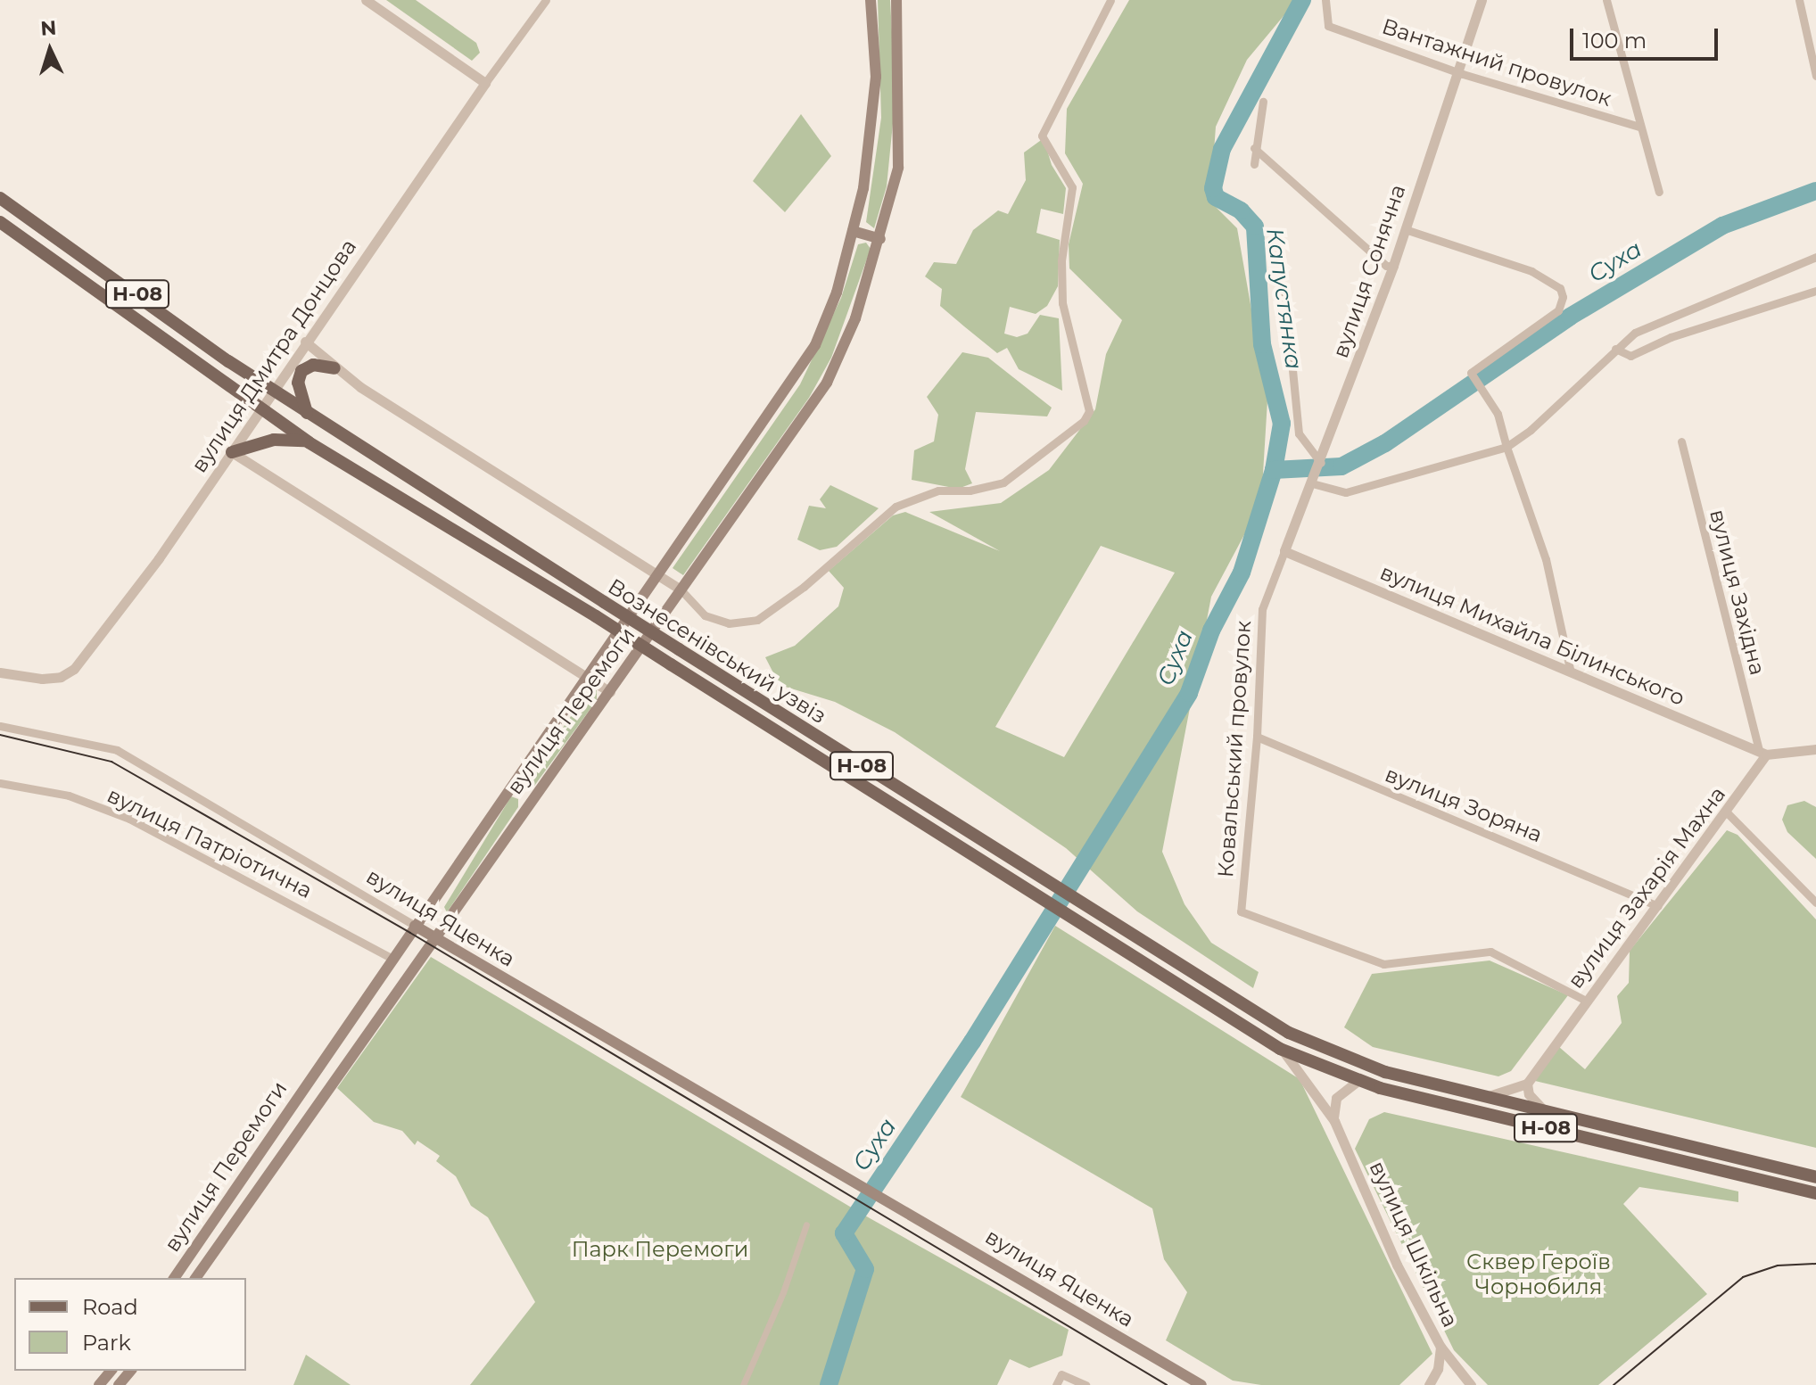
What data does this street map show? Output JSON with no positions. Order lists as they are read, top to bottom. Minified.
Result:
{"streets":{"main road":["Н-08","Вознесенівський узвіз","вулиця Перемоги","вулиця Яценка"],"street":["Вантажний провулок","вулиця Сонячна","вулиця Дмитра Донцова","вулиця Західна","вулиця Михайла Білинського","Ковальський провулок","вулиця Зоряна","вулиця Патріотична","вулиця Захарія Махна","вулиця Шкільна"]},"crossings":[["Вантажний провулок","вулиця Сонячна"],["вулиця Сонячна","вулиця Михайла Білинського"],["вулиця Сонячна","Ковальський провулок"],["Н-08","вулиця Дмитра Донцова"],["Н-08","Вознесенівський узвіз"],["Н-08","вулиця Шкільна"],["вулиця Західна","вулиця Михайла Білинського"],["вулиця Західна","вулиця Захарія Махна"],["вулиця Михайла Білинського","Ковальський провулок"],["вулиця Михайла Білинського","вулиця Захарія Махна"],["Вознесенівський узвіз","вулиця Шкільна"],["вулиця Перемоги","вулиця Патріотична"],["вулиця Перемоги","вулиця Яценка"],["Ковальський провулок","вулиця Зоряна"],["Ковальський провулок","вулиця Захарія Махна"],["вулиця Зоряна","вулиця Захарія Махна"]],"water":["Суха","Капустянка"],"parks":["Парк Перемоги","Сквер Героїв Чорнобиля"],"legend":["Road","Park"],"scale_bar":"100 m","north":"top"}
